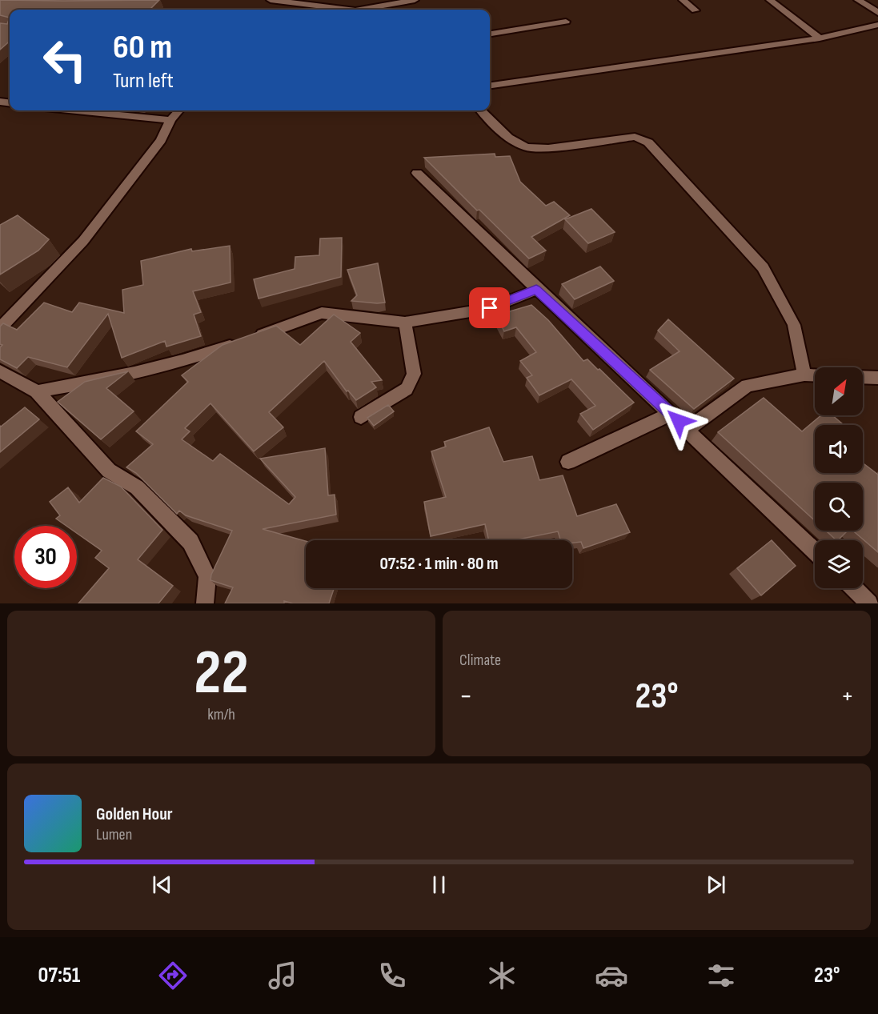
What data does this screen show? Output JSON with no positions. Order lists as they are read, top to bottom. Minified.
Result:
{"north":"top right","page":{"turn":["60 m","Turn left"],"limit":"30","trip":"07:52 · 1 min · 80 m","tile":[["22","km/h"],"Climate"],"heat":["−","23°","+"],"song":["Golden Hour","Lumen"],"tabs":["07:51","23°"]}}
